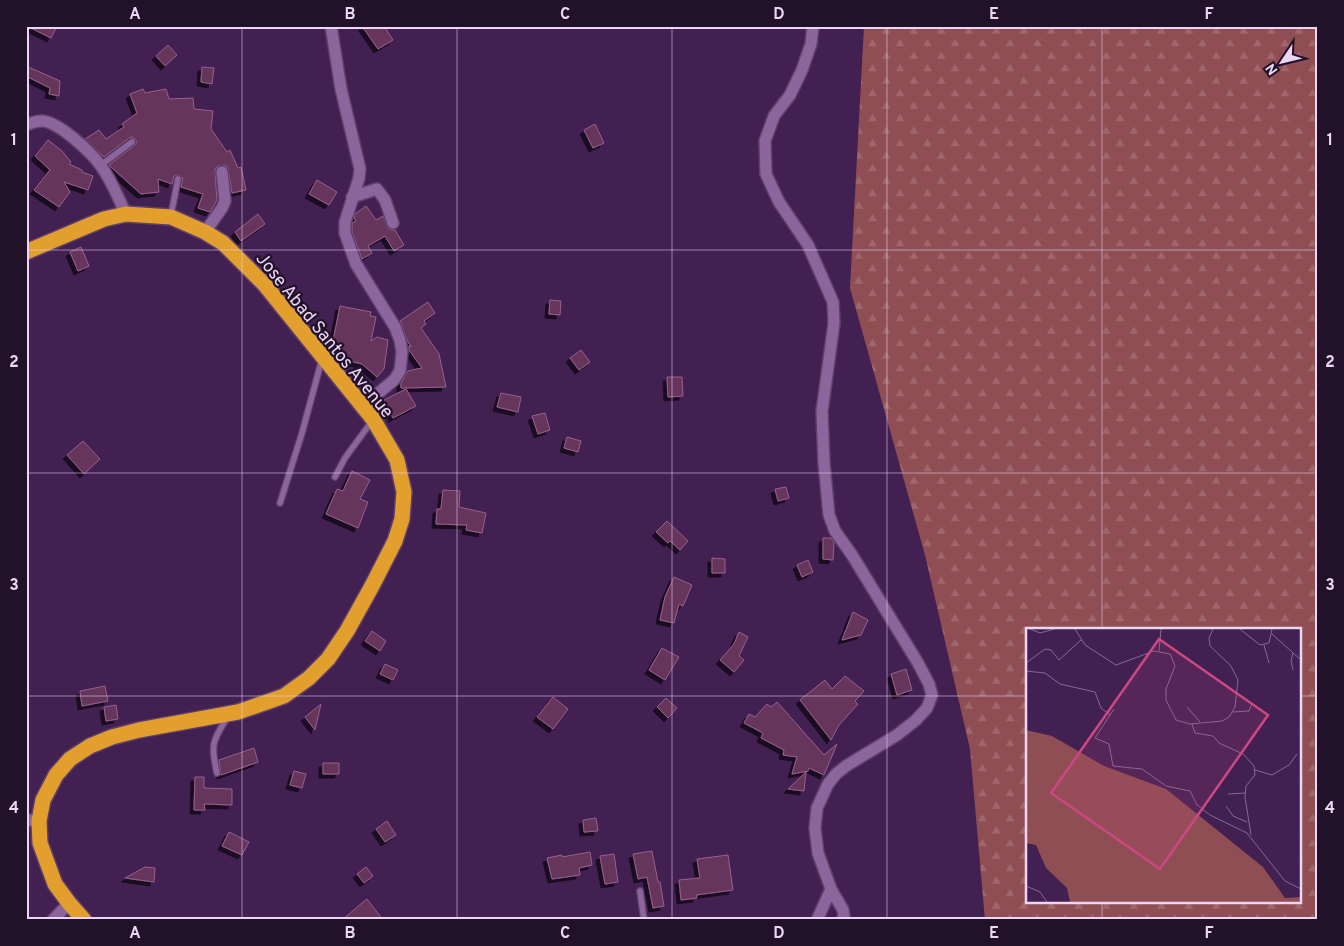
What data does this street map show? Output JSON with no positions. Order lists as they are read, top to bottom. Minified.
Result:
{"streets":{"highway":["Jose Abad Santos Avenue"]},"north":"bottom left","grid":{"columns":["A","B","C","D","E","F"],"rows":["1","2","3","4"]}}
